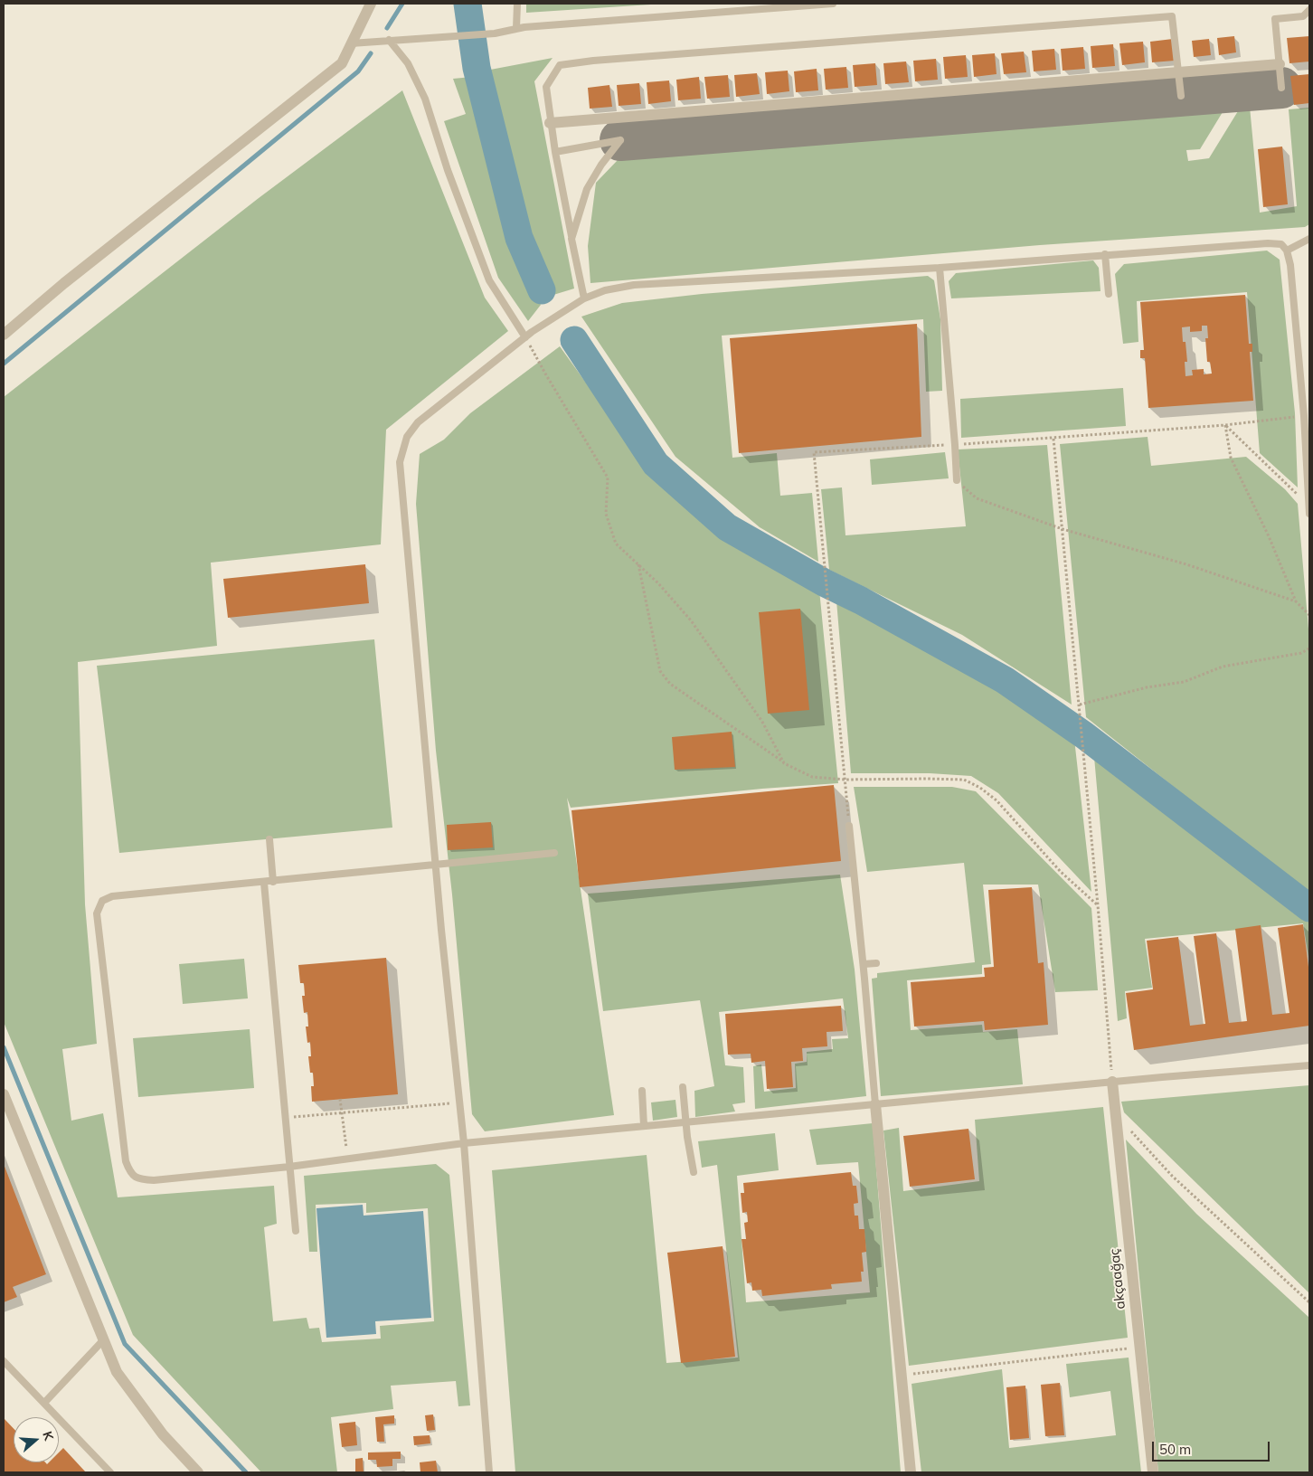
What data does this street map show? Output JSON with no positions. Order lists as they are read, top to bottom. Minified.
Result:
{"streets":{"street":["akçaağaç"]},"scale_bar":"50 m","north":"right"}
